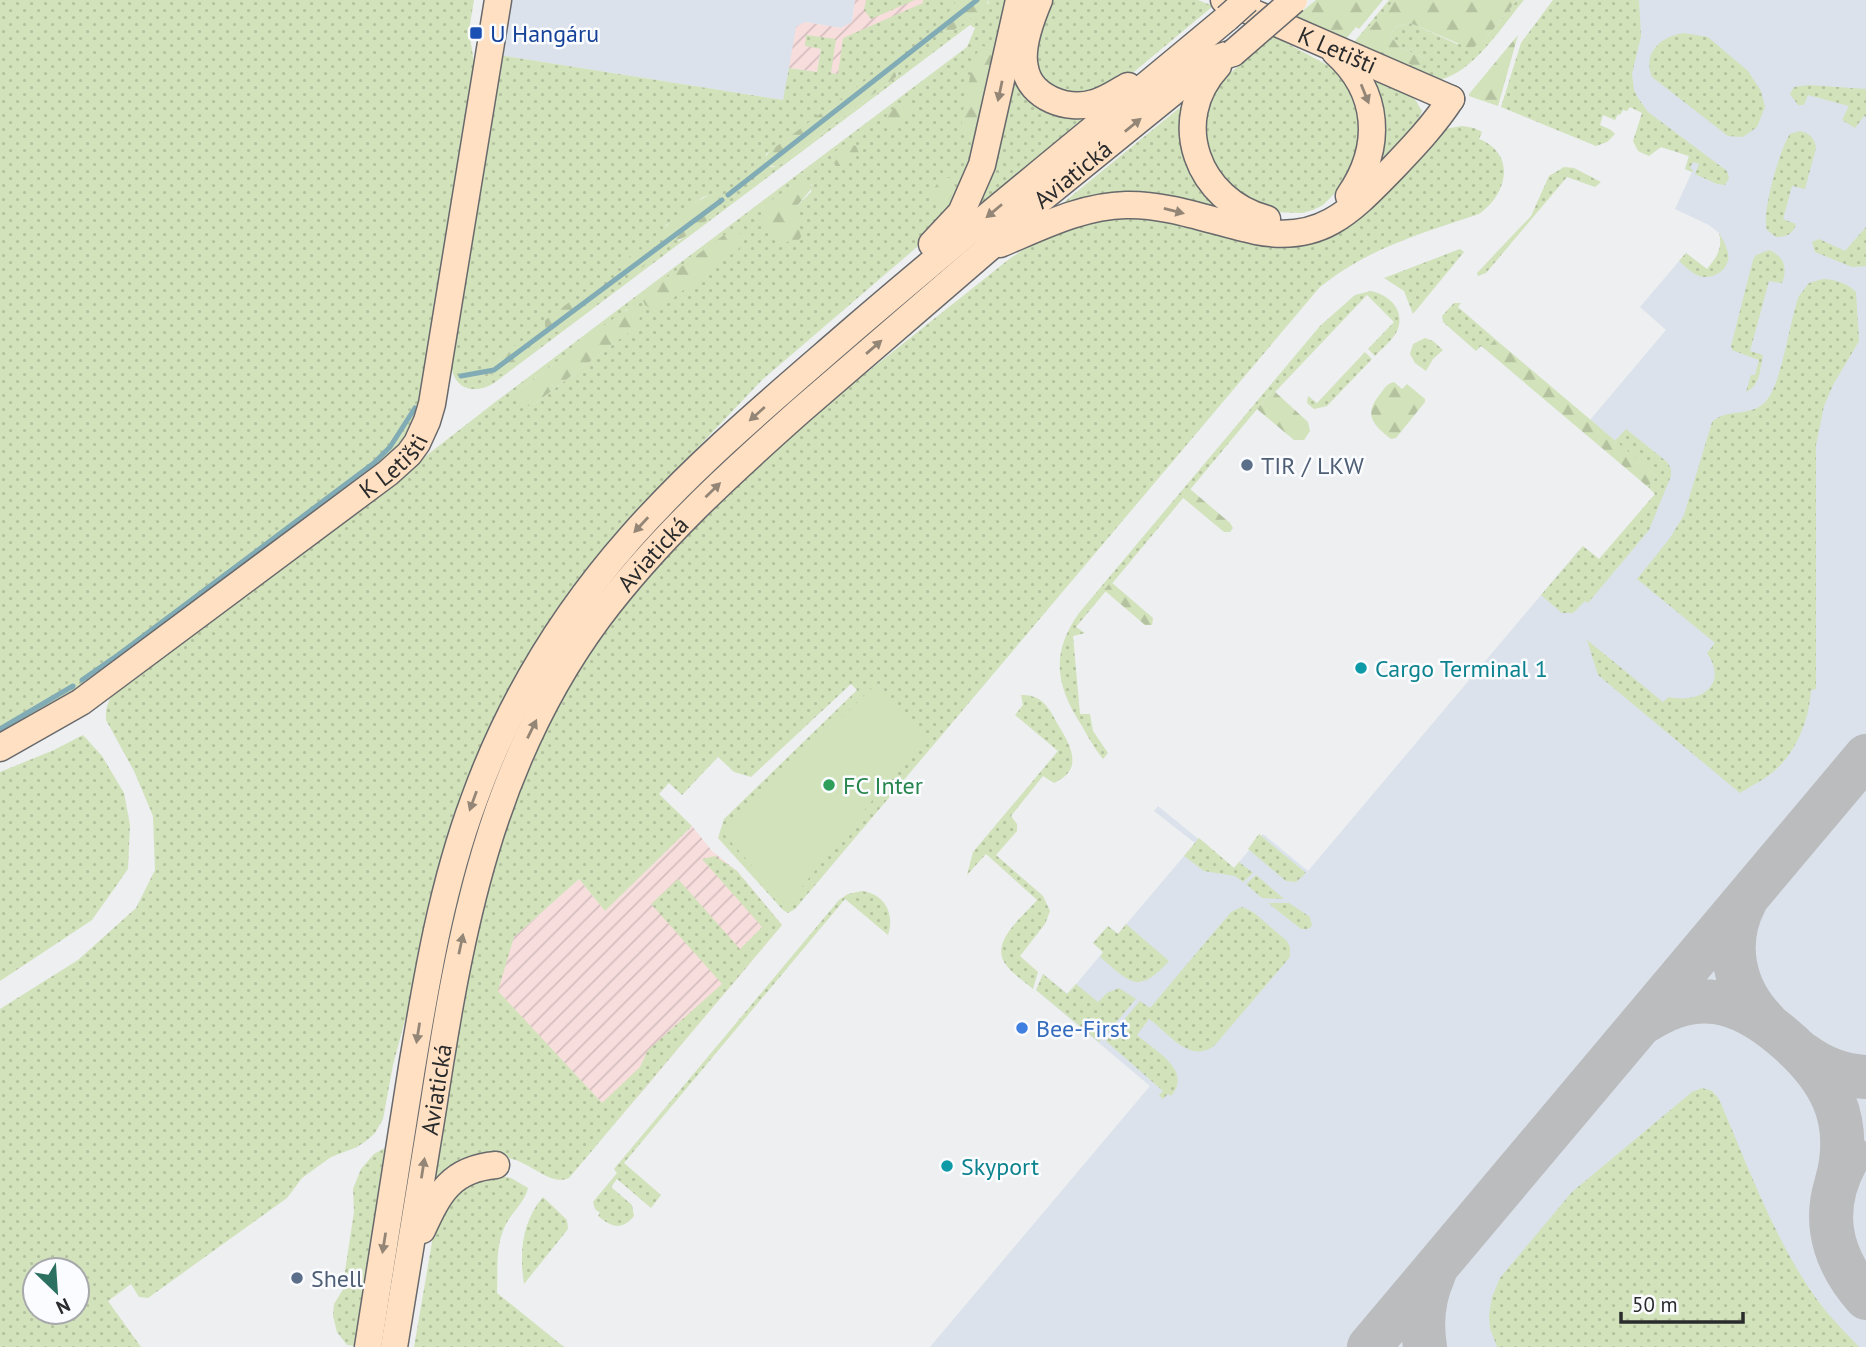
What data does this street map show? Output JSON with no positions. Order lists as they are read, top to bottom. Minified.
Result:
{"streets":{"main road":["K Letišti","Aviatická"]},"places":{"transit":["U Hangáru"],"other":["TIR / LKW","Cargo Terminal 1","FC Inter","Bee-First","Skyport","Shell"]},"scale_bar":"50 m","north":"bottom right"}
